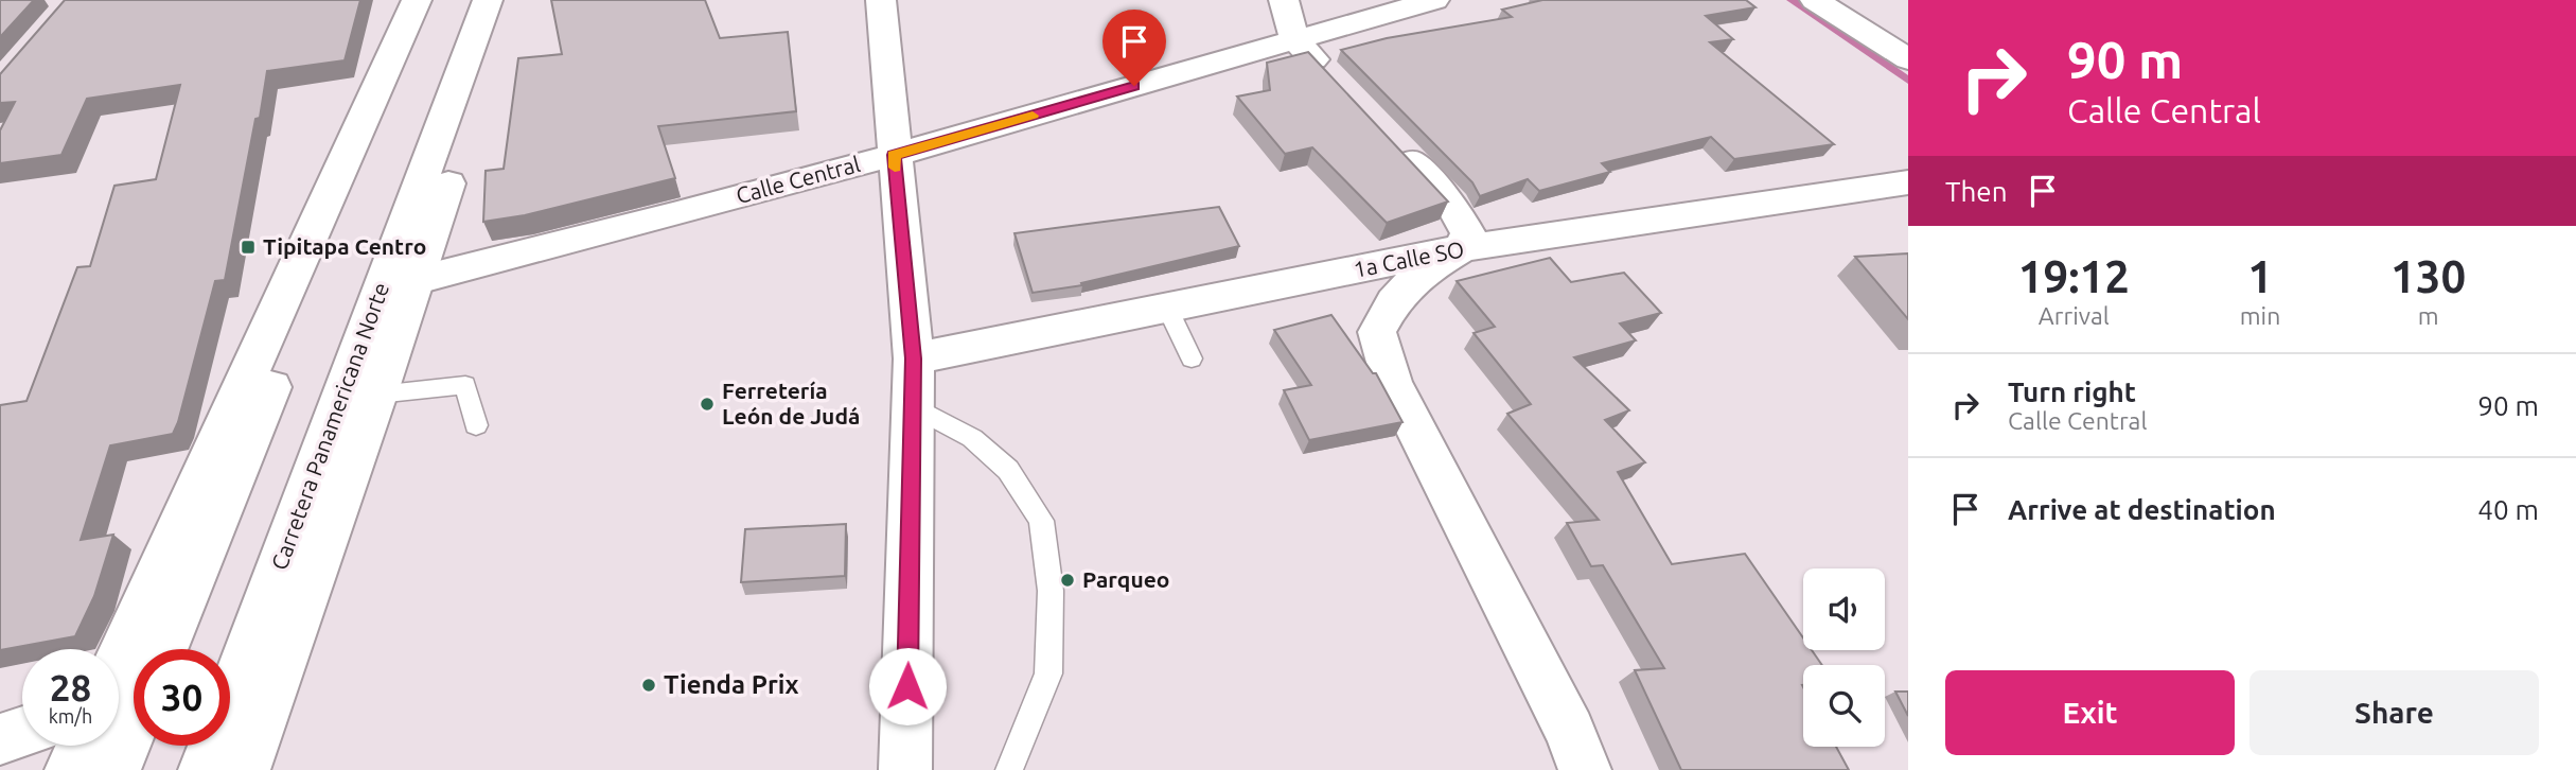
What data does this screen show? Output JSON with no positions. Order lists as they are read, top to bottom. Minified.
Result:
{"streets":{"main road":["Calle Central","1a Calle SO","Carretera Panamericana Norte"]},"places":{"transit":["Tipitapa Centro"],"other":["Ferretería León de Judá","Parqueo","Tienda Prix"]},"page":{"turn":["90 m","Calle Central"],"then":"Then","eta":["19:12","Arrival","1","min","130","m"],"list":[{"name":"Turn right","note":"Calle Central","value":"90 m"},{"name":"Arrive at destination","value":"40 m"}],"speed":"28 km/h","limit":"30","buttons":["Exit","Share"]}}
